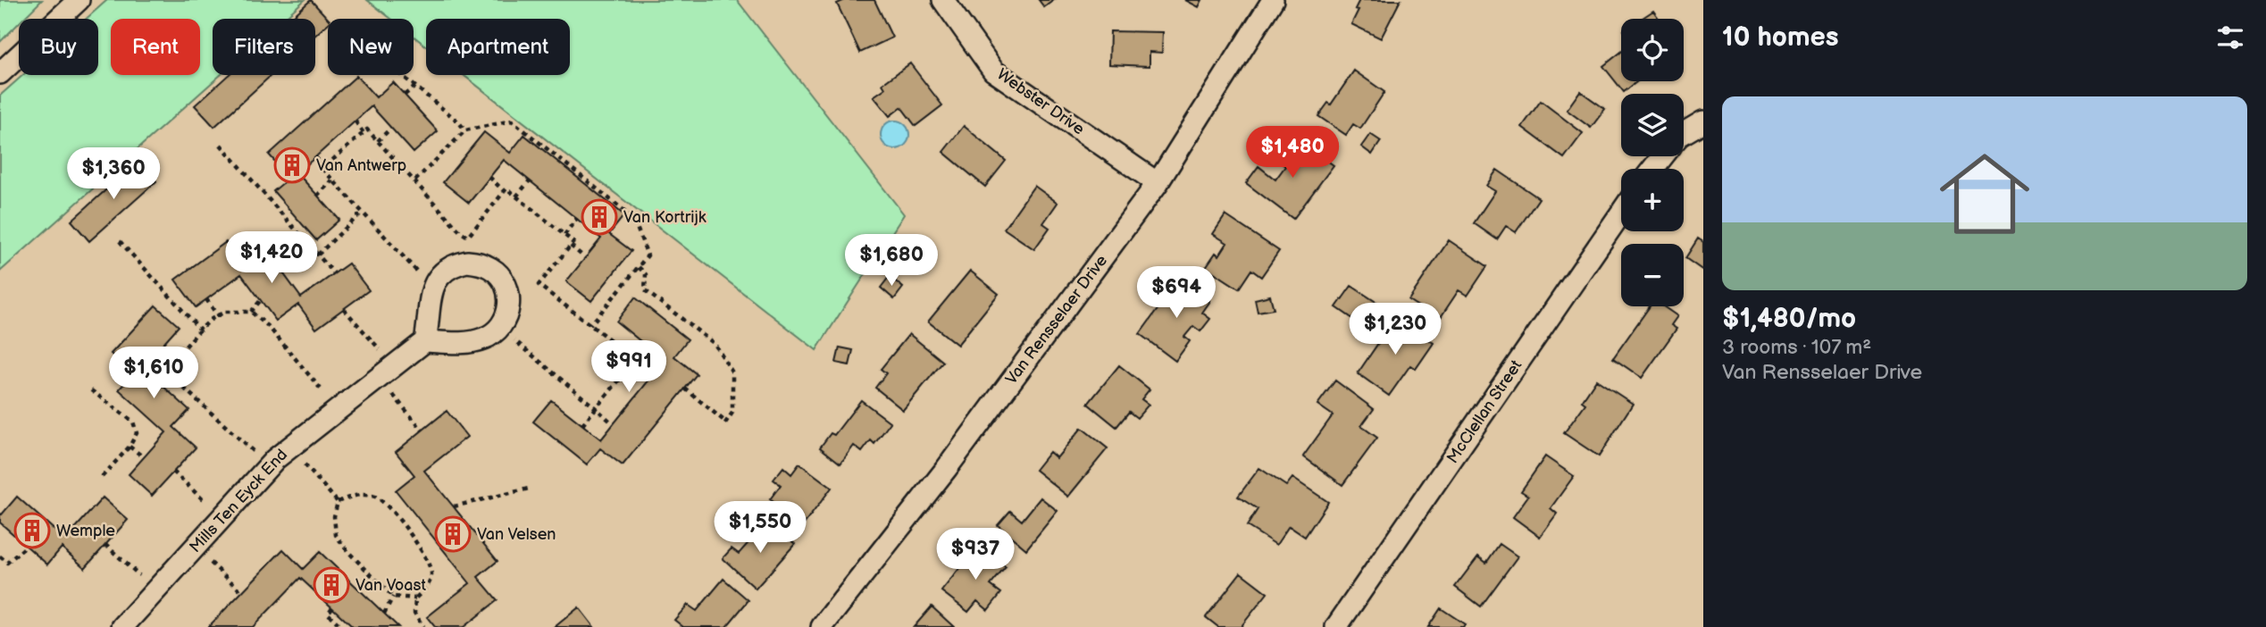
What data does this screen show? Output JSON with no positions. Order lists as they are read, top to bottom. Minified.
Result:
{"streets":{"street":["Webster Drive","Van Rensselaer Drive","McClellan Street","Mills Ten Eyck End"]},"crossings":[["Webster Drive","Van Rensselaer Drive"]],"places":{"building":["Van Antwerp","Van Kortrijk","Wemple","Van Velsen","Van Voast"]},"page":{"heading":"10 homes","map_buttons":["+","−"],"chip":["Buy","Rent","Filters","New","Apartment"],"list":[{"name":"$1,480/mo","note":"3 rooms · 107 m² · Van Rensselaer Drive"}],"price":["$1,480","$1,360","$1,420","$1,680","$694","$1,230","$991","$1,610","$1,550","$937"]}}
